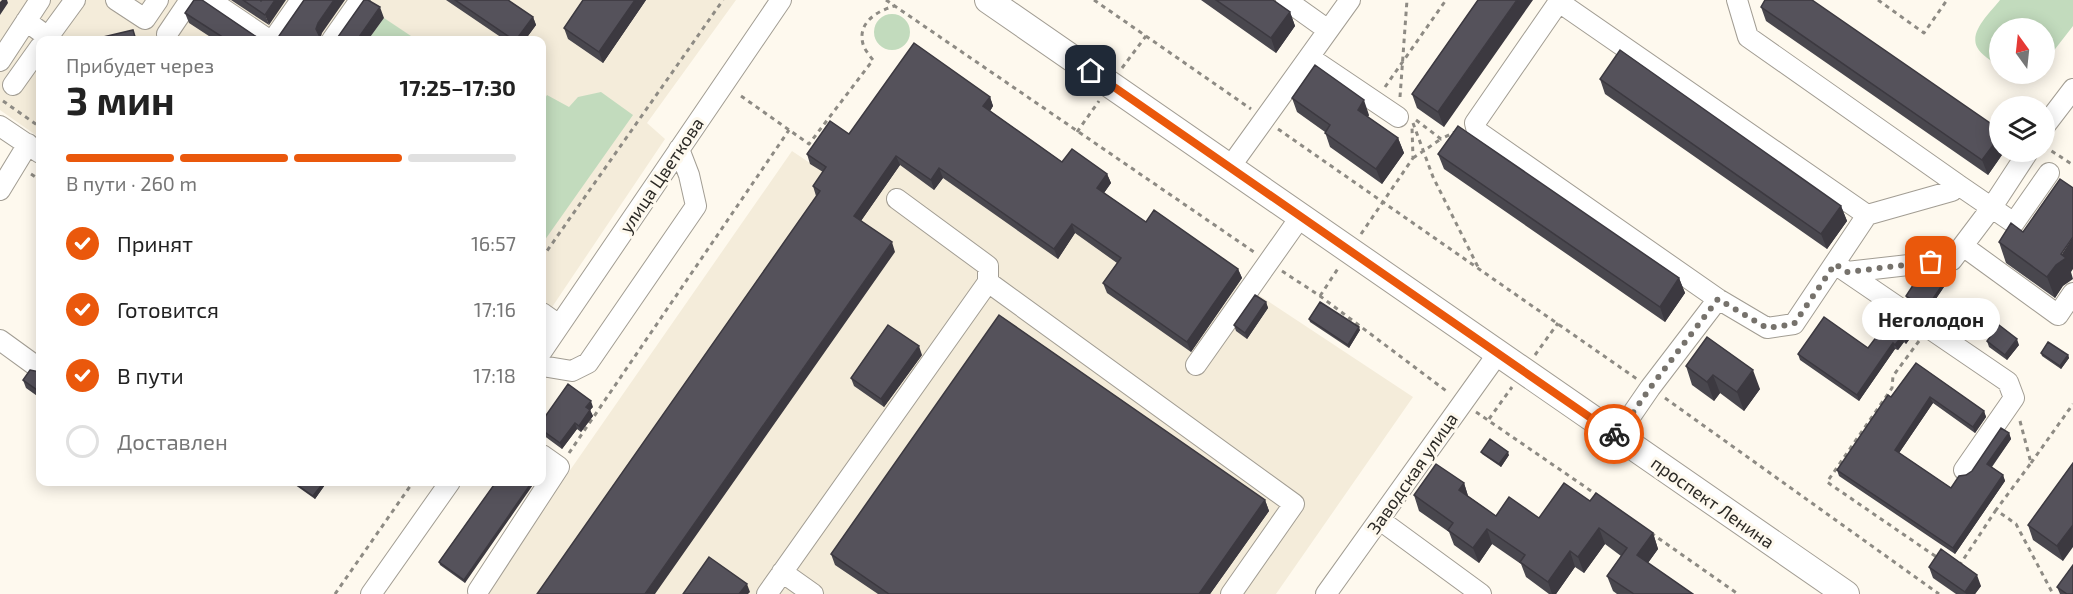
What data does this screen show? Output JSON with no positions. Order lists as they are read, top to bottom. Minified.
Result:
{"streets":{"main road":["проспект Ленина"],"street":["улица Цветкова","Заводская улица"]},"crossings":[["Заводская улица","проспект Ленина"]],"places":["Неголодон"],"north":"top","page":{"heading":["3 мин","Прибудет через","17:25–17:30"],"bar":"В пути · 260 m","list":[["Принят","16:57"],["Готовится","17:16"],["В пути","17:18"],"Доставлен"],"bubble":"Неголодон"}}
